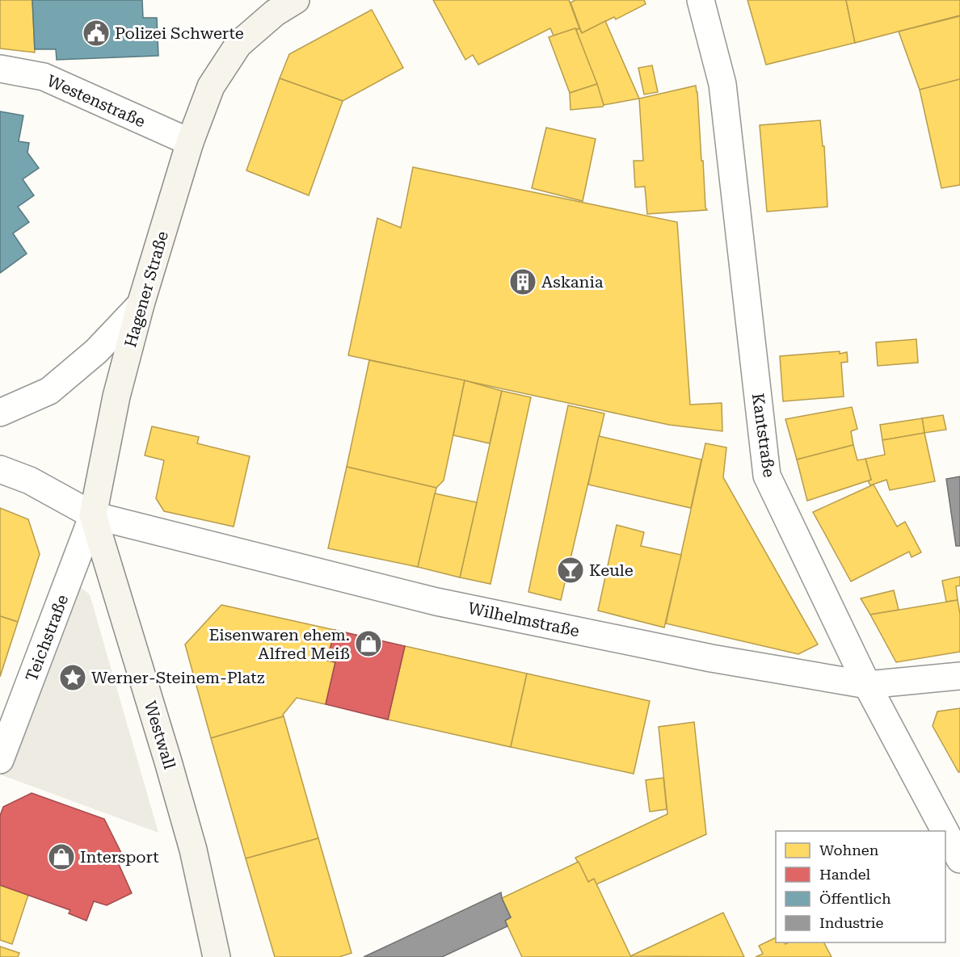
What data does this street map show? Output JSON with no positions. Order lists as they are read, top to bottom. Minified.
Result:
{"streets":{"main road":["Hagener Straße","Westwall"],"street":["Westenstraße","Kantstraße","Wilhelmstraße","Teichstraße"]},"crossings":[["Westenstraße","Hagener Straße"],["Hagener Straße","Wilhelmstraße"],["Hagener Straße","Teichstraße"],["Hagener Straße","Westwall"],["Kantstraße","Wilhelmstraße"],["Wilhelmstraße","Teichstraße"],["Wilhelmstraße","Westwall"],["Teichstraße","Westwall"]],"places":{"public building":["Polizei Schwerte"],"building":["Askania"],"bar":["Keule"],"shop":["Eisenwaren ehem. Alfred Meiß","Intersport"],"place":["Werner-Steinem-Platz"]},"legend":["Wohnen","Handel","Öffentlich","Industrie"]}
